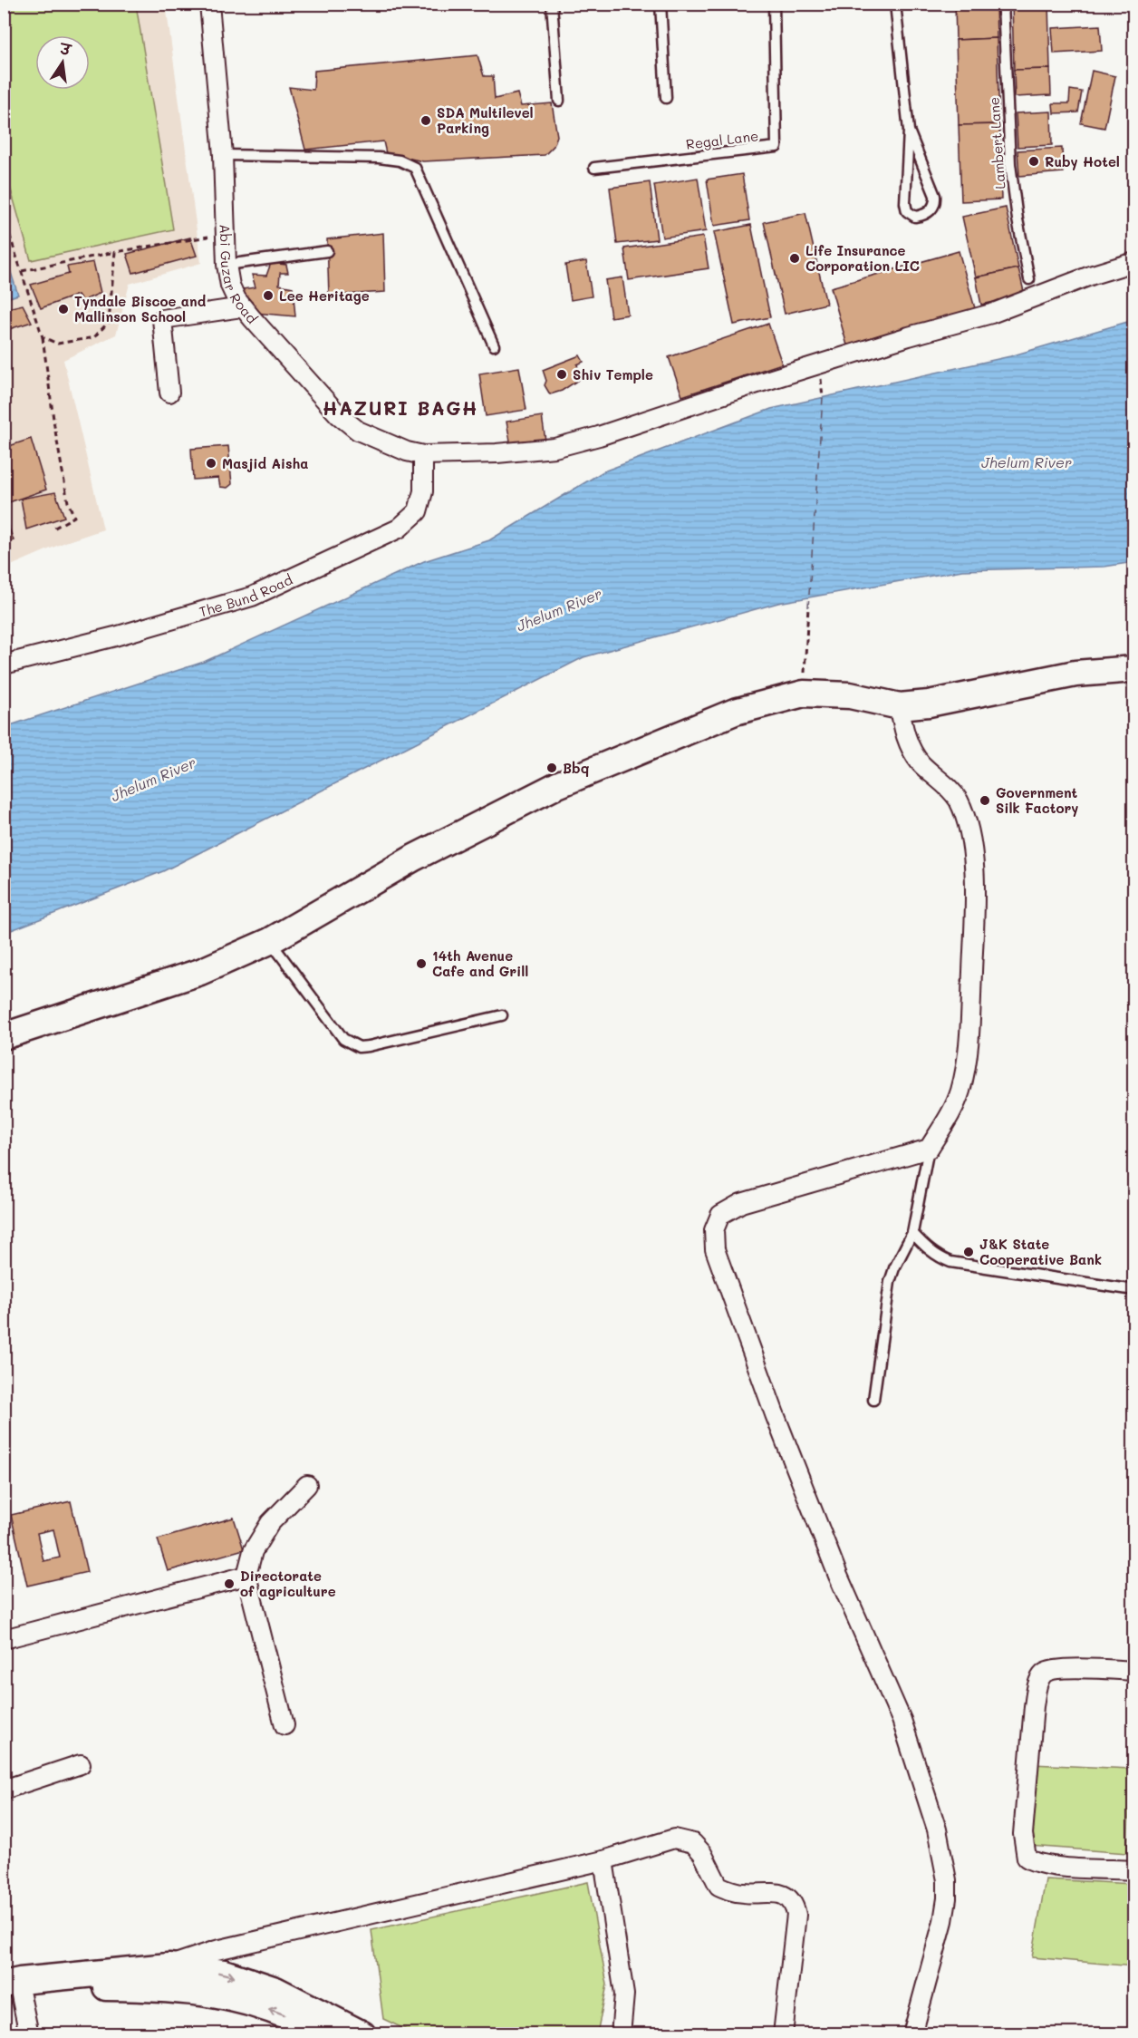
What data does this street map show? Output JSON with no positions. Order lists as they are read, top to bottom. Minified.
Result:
{"streets":{"street":["Abi Guzar Road","The Bund Road"],"lane":["Regal Lane","Lambert Lane"]},"crossings":[["Abi Guzar Road","The Bund Road"]],"districts":["HAZURI BAGH"],"water":["Jhelum River"],"places":["SDA Multilevel Parking","Ruby Hotel","Life Insurance Corporation LIC","Lee Heritage","Tyndale Biscoe and Mallinson School","Shiv Temple","Masjid Aisha","Bbq","Government Silk Factory","14th Avenue Cafe and Grill","J&K State Cooperative Bank","Directorate of agriculture"],"north":"top"}
